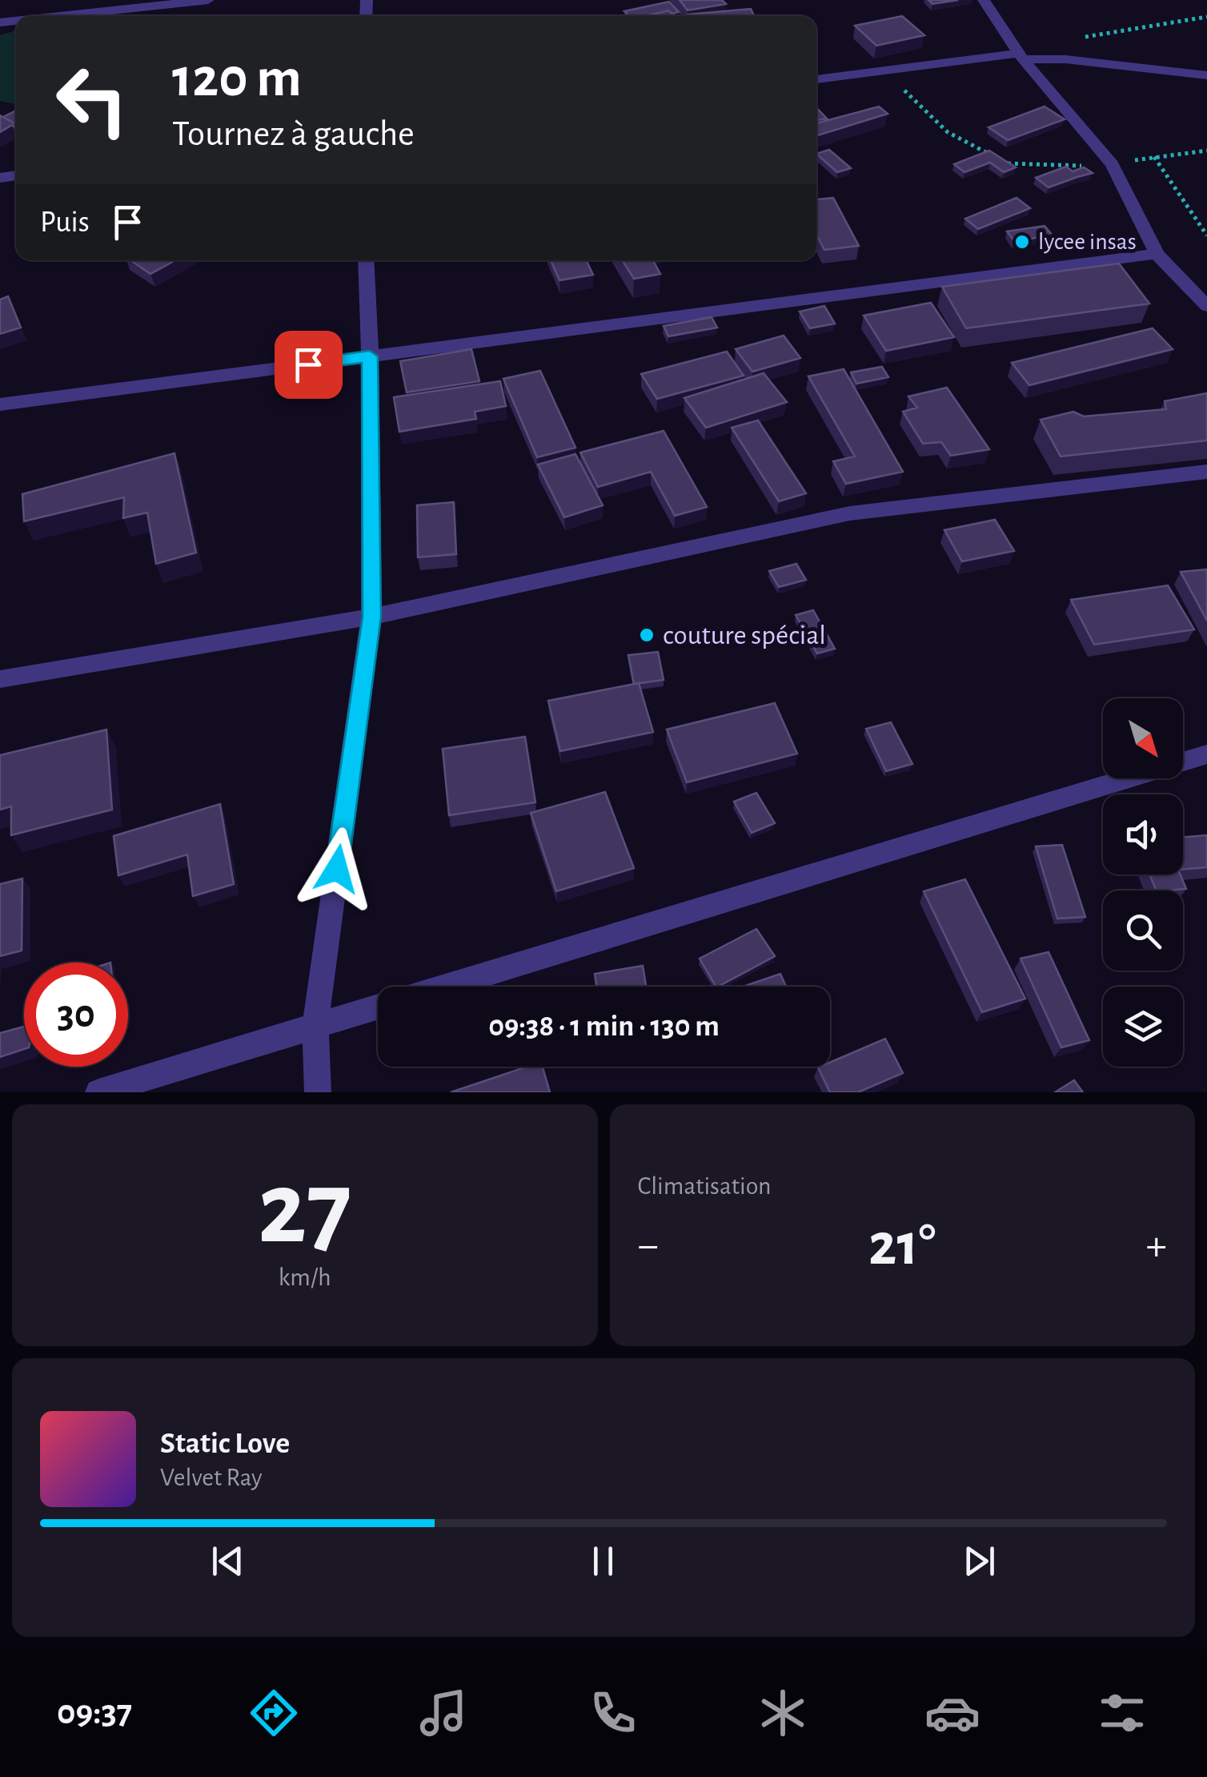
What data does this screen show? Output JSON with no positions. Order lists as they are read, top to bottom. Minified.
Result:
{"places":["lycee insas","couture spécial"],"north":"bottom right","page":{"turn":["120 m","Tournez à gauche"],"then":"Puis","limit":"30","trip":"09:38 · 1 min · 130 m","tile":[["27","km/h"],"Climatisation"],"heat":["−","21°","+"],"song":["Static Love","Velvet Ray"],"tabs":"09:37"}}
